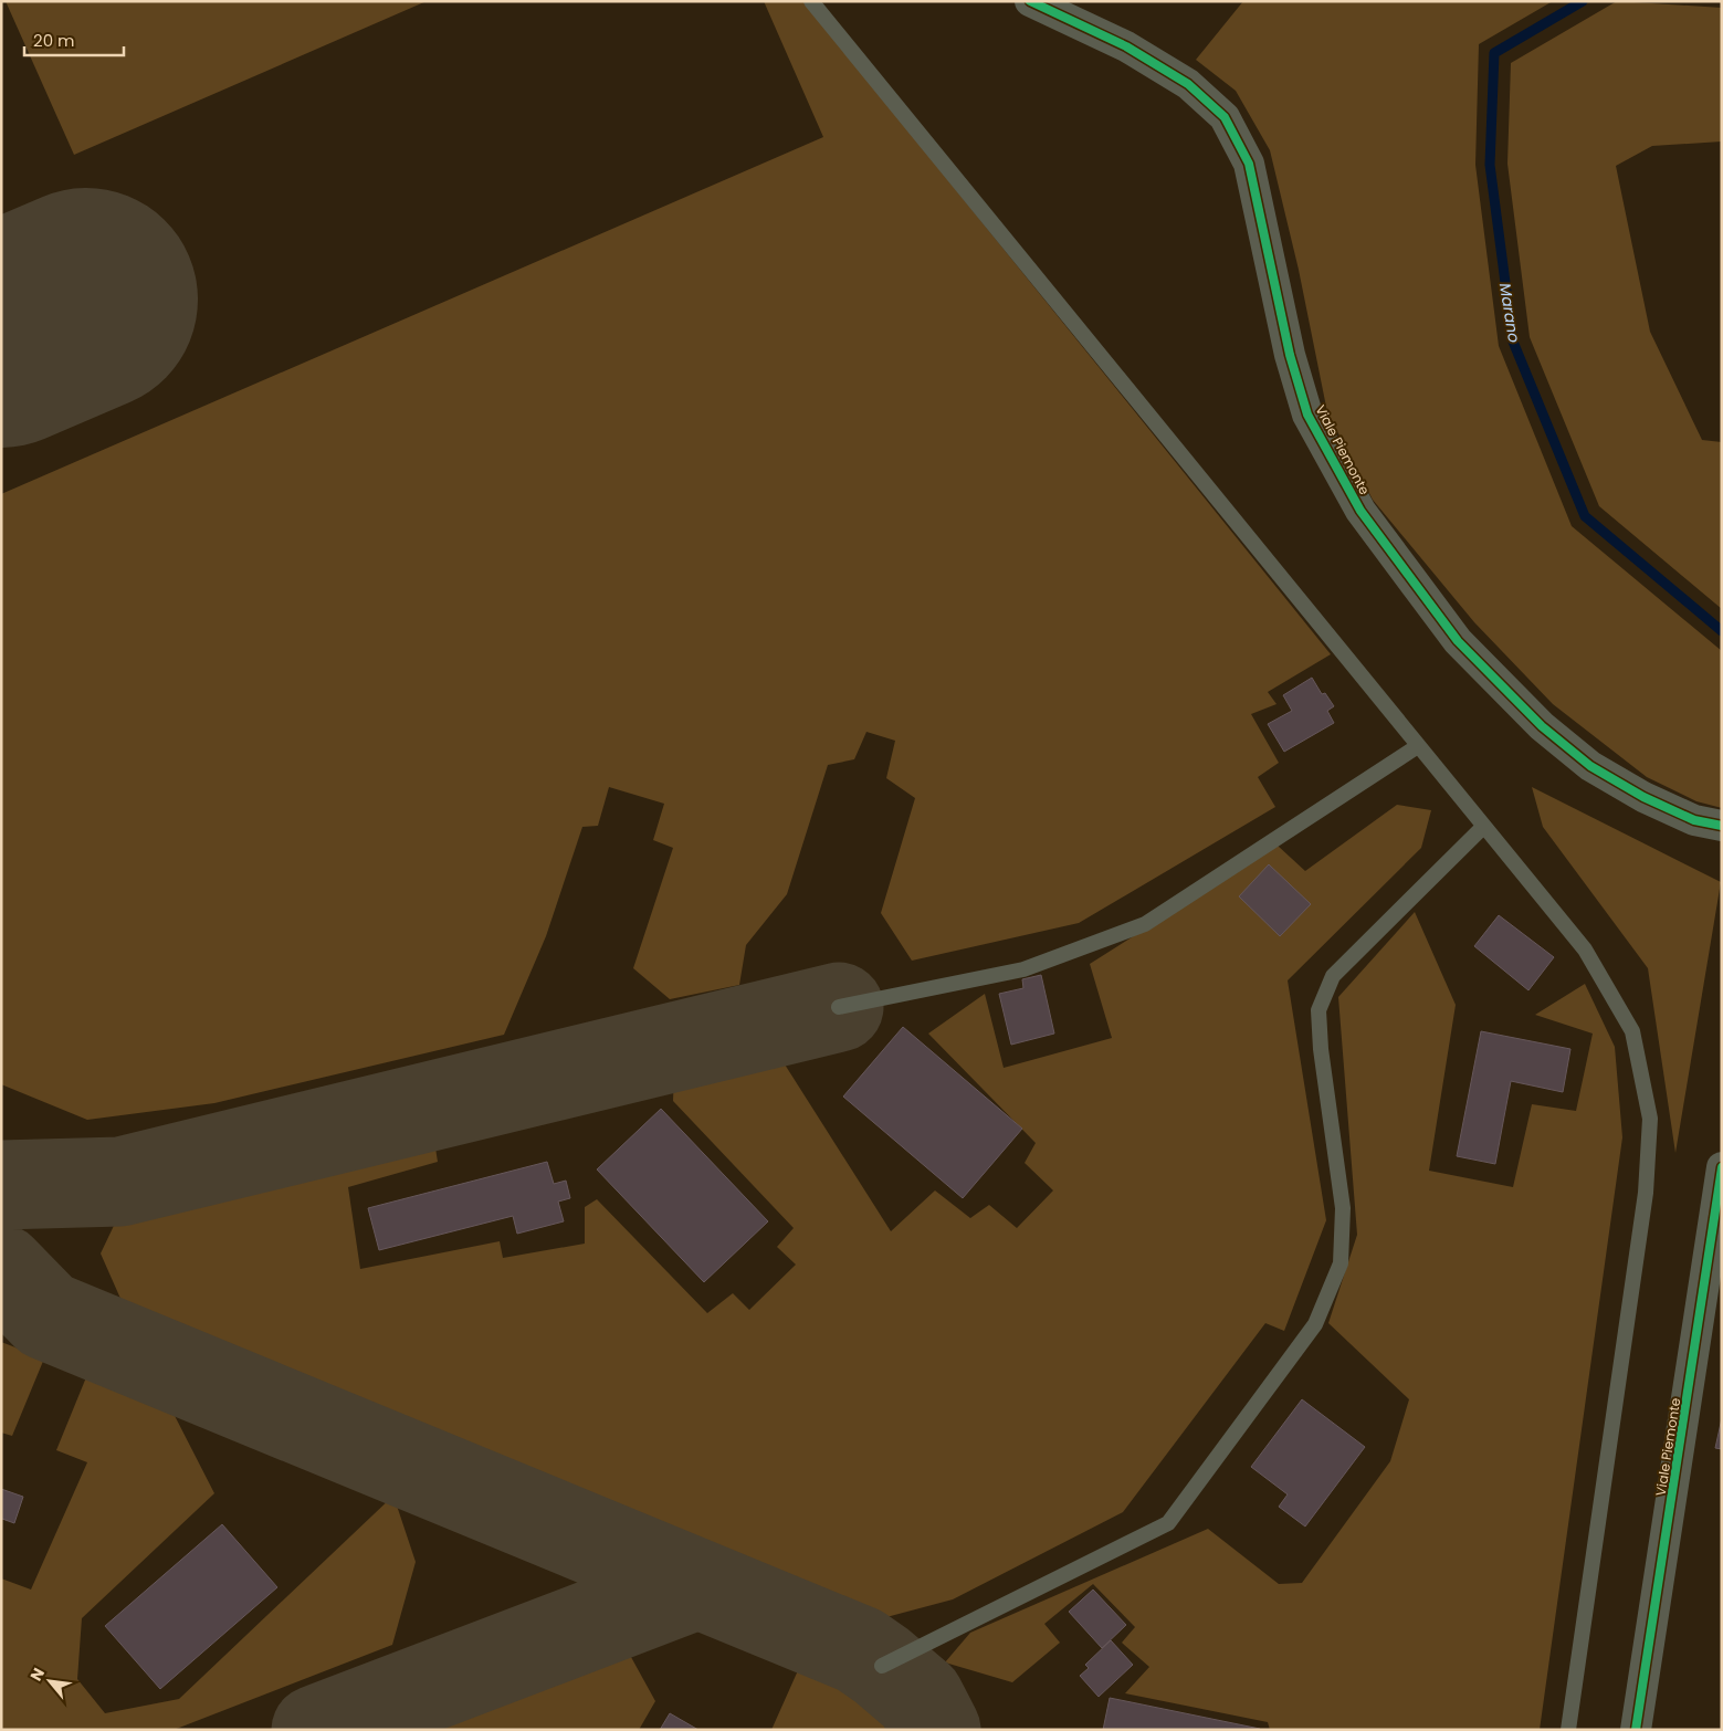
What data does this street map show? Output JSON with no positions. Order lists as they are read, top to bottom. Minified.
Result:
{"streets":{"street":["Viale Piemonte"]},"water":["Marano"],"scale_bar":"20 m","north":"top left"}
